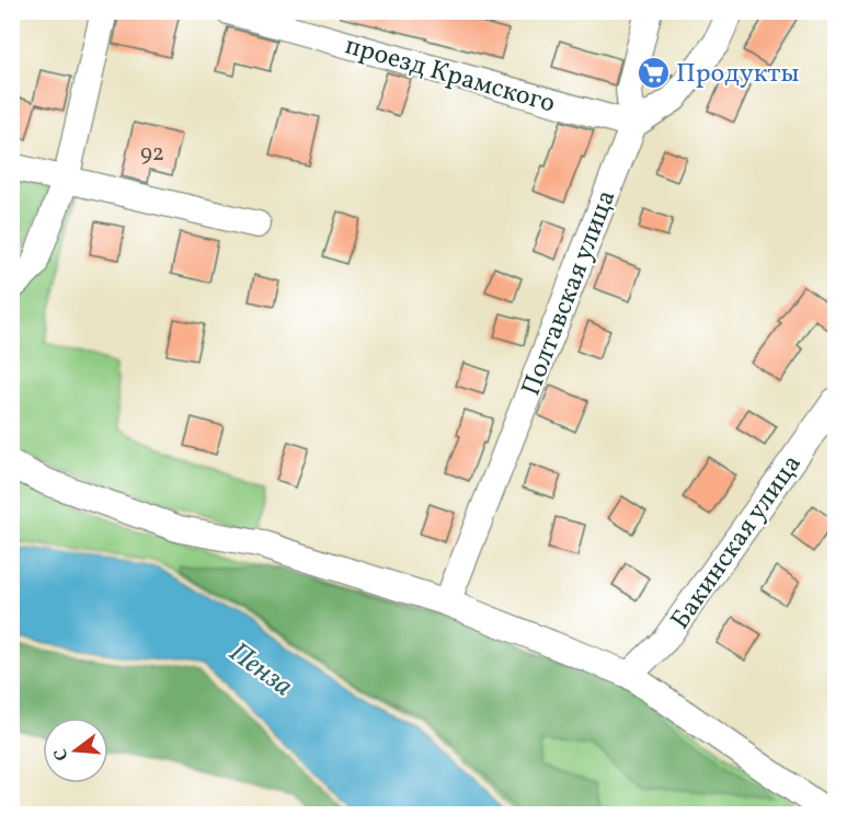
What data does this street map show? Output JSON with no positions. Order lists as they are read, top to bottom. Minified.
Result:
{"streets":{"street":["проезд Крамского","Полтавская улица","Бакинская улица"]},"crossings":[["проезд Крамского","Полтавская улица"]],"water":["Пенза"],"places":{"supermarket":["Продукты"]},"house_numbers":["92"],"north":"left"}
